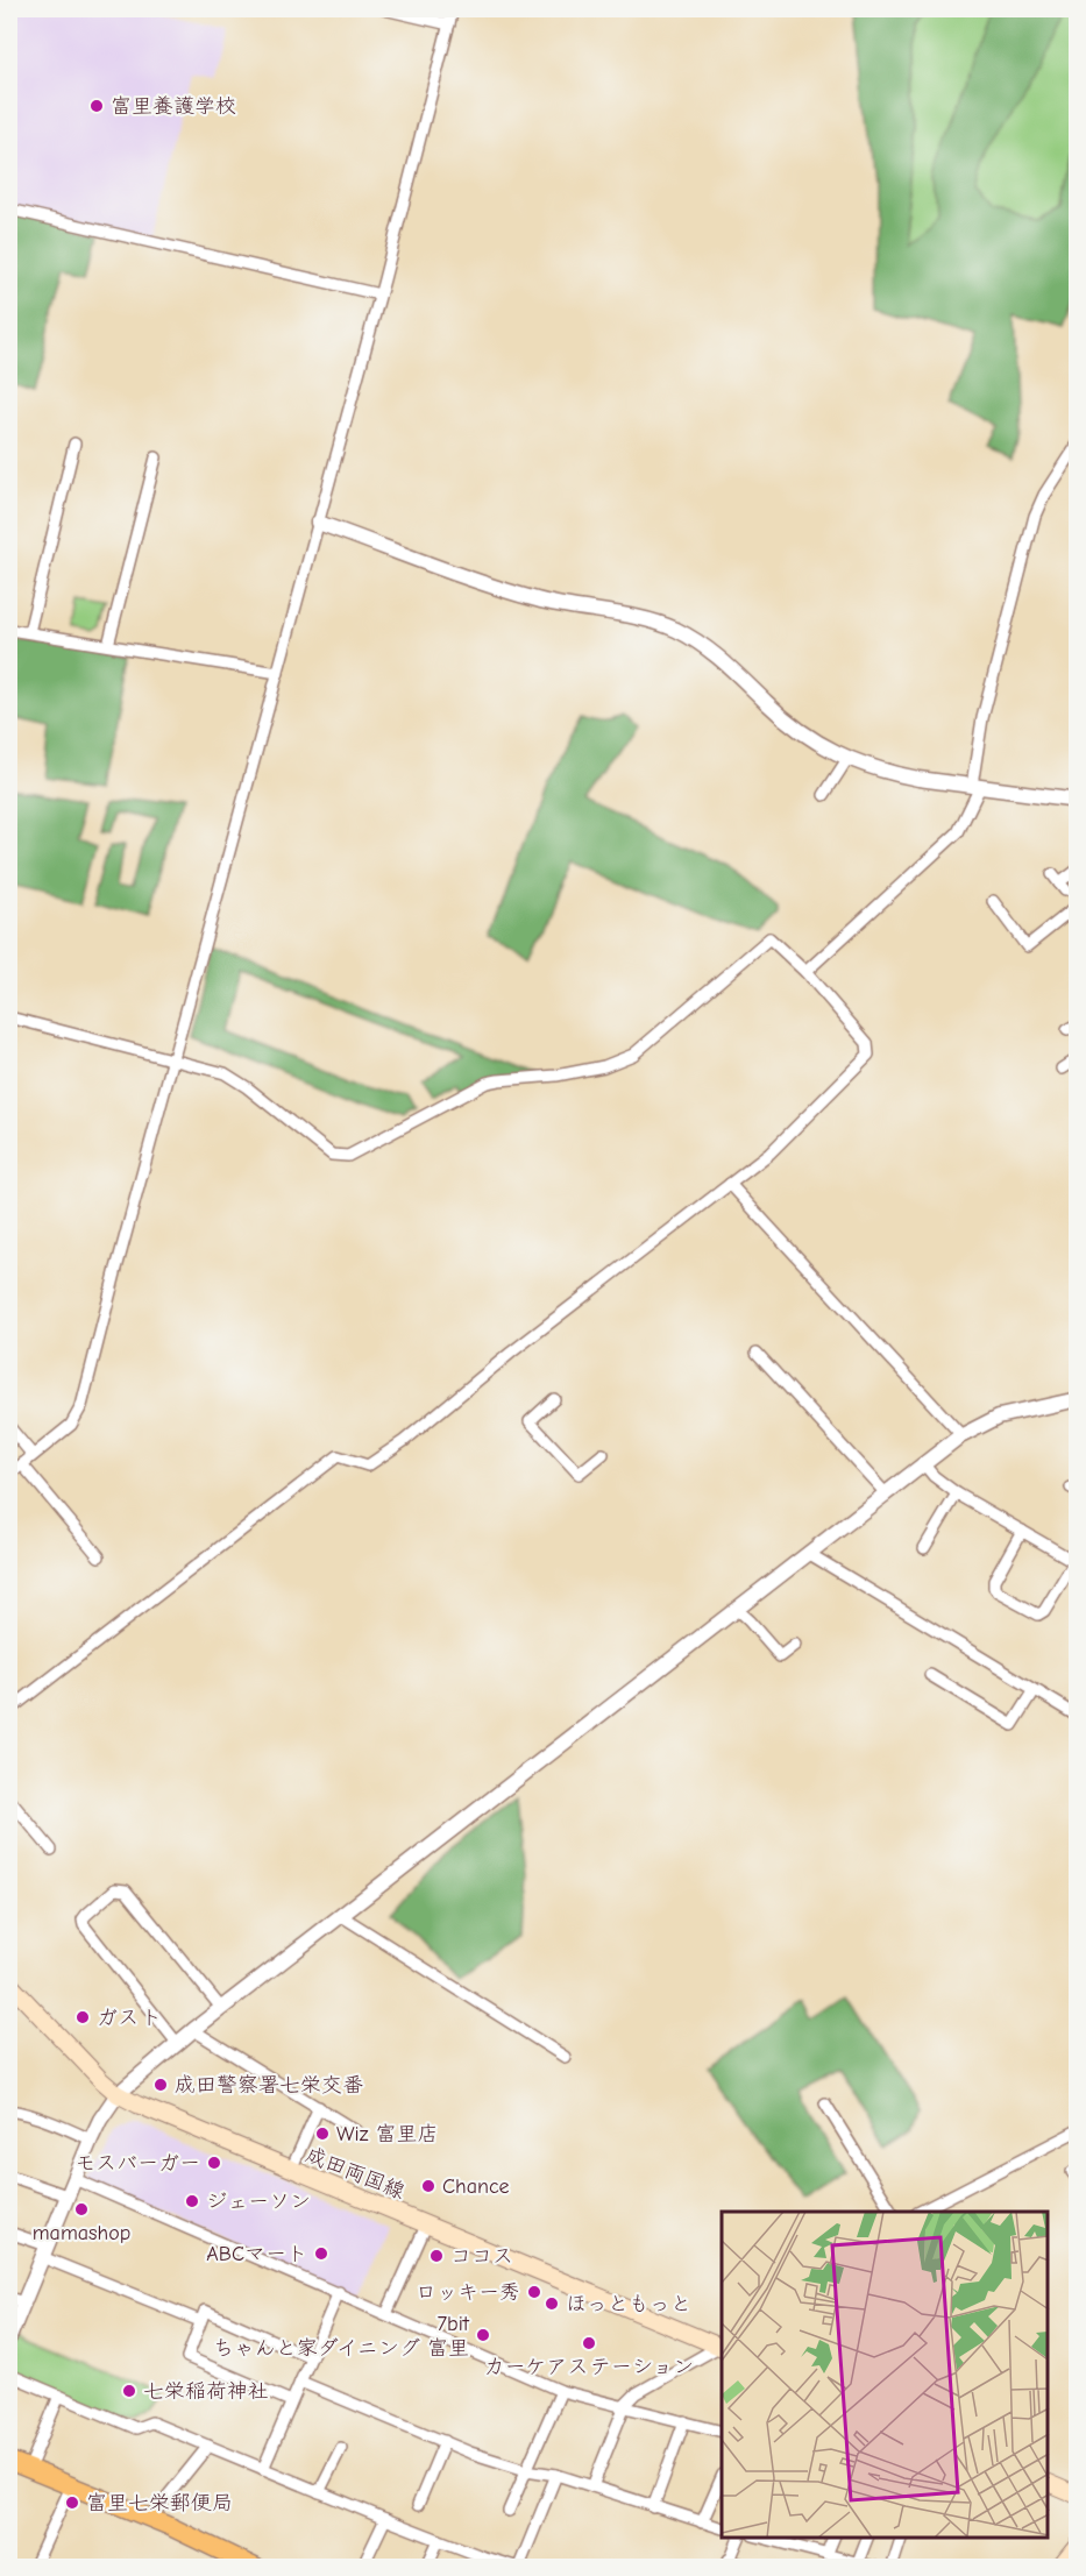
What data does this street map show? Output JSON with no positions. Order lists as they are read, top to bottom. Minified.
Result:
{"streets":{"main road":["成田両国線"]},"places":["富里養護学校","ガスト","成田警察署七栄交番","Wiz 富里店","モスバーガー","Chance","ジェーソン","mamashop","ABCマート","ココス","ロッキー秀","ほっともっと","7bit ちゃんと家ダイニング 富里","カーケアステーション","七栄稲荷神社","富里七栄郵便局"]}
